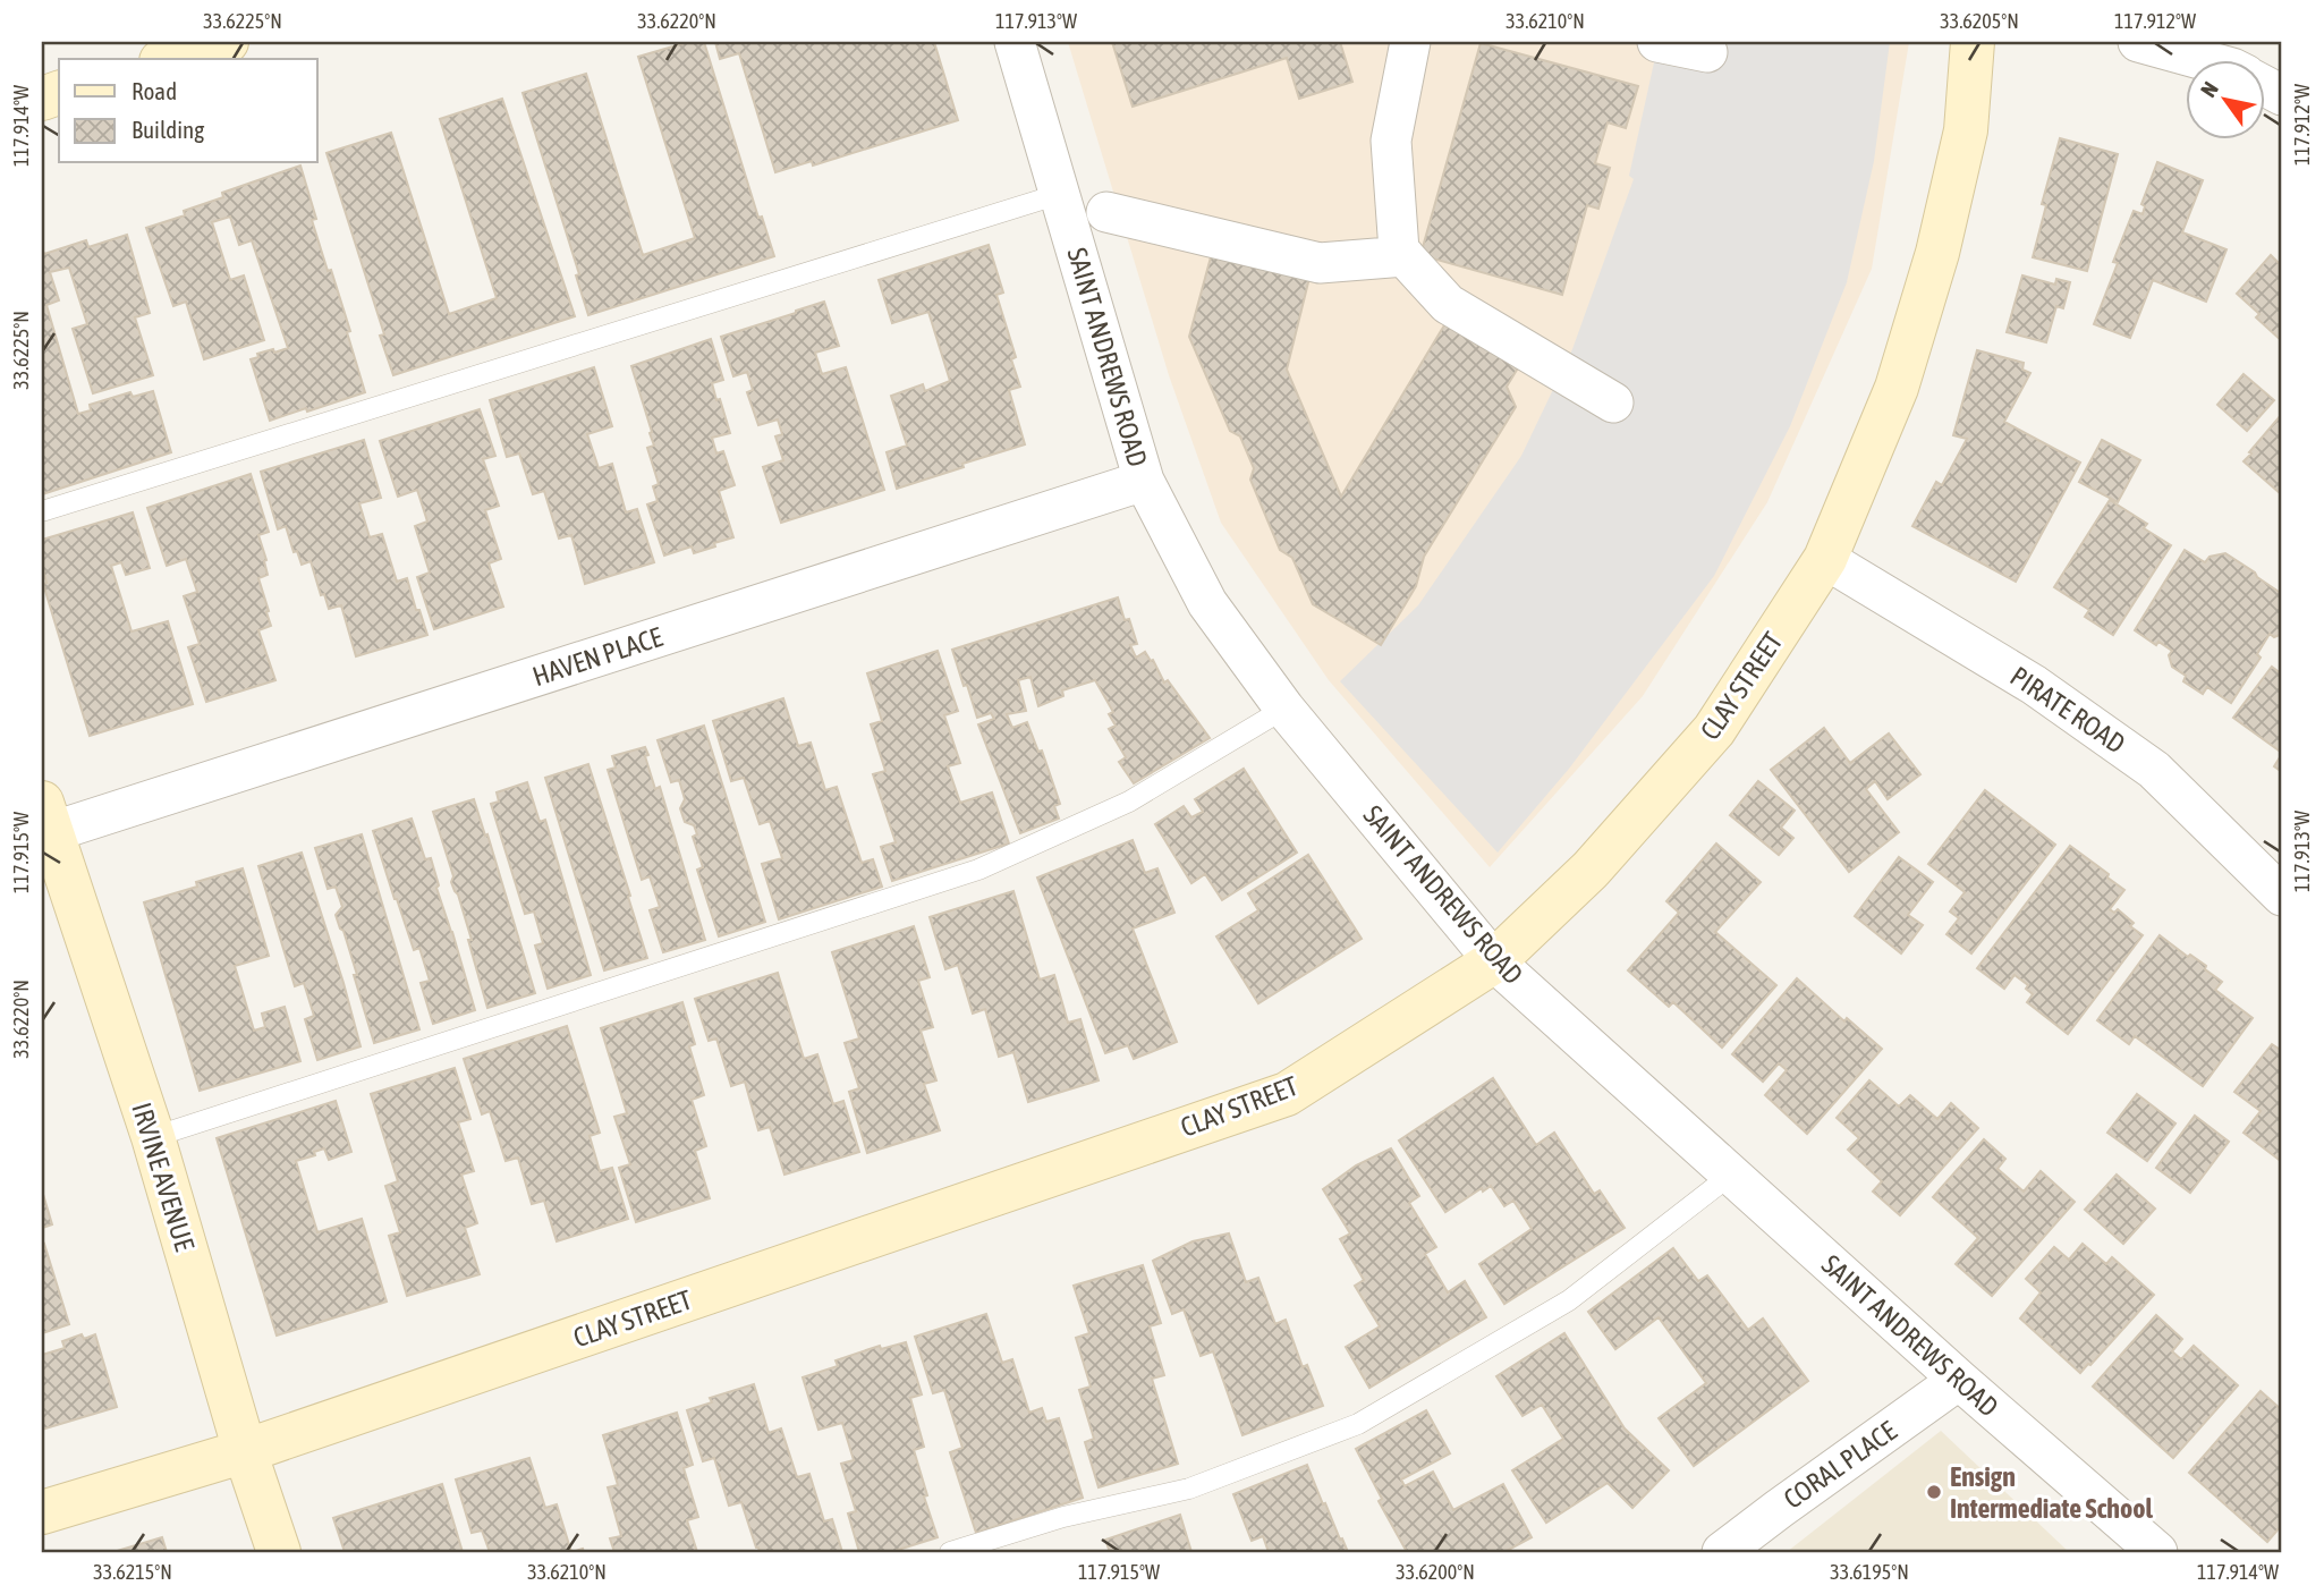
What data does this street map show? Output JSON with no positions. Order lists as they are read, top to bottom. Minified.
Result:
{"streets":{"street":["SAINT ANDREWS ROAD","HAVEN PLACE","CLAY STREET","PIRATE ROAD","IRVINE AVENUE","CORAL PLACE"]},"crossings":[["SAINT ANDREWS ROAD","HAVEN PLACE"],["SAINT ANDREWS ROAD","CLAY STREET"],["SAINT ANDREWS ROAD","CORAL PLACE"],["HAVEN PLACE","IRVINE AVENUE"],["CLAY STREET","PIRATE ROAD"],["CLAY STREET","IRVINE AVENUE"]],"places":["Ensign Intermediate School"],"legend":["Road","Building"],"north":"top left","coordinates":["33.6225°N","33.6220°N","117.913°W","33.6210°N","33.6205°N","117.912°W","117.914°W","117.915°W","33.6215°N","33.6200°N","33.6195°N"]}
